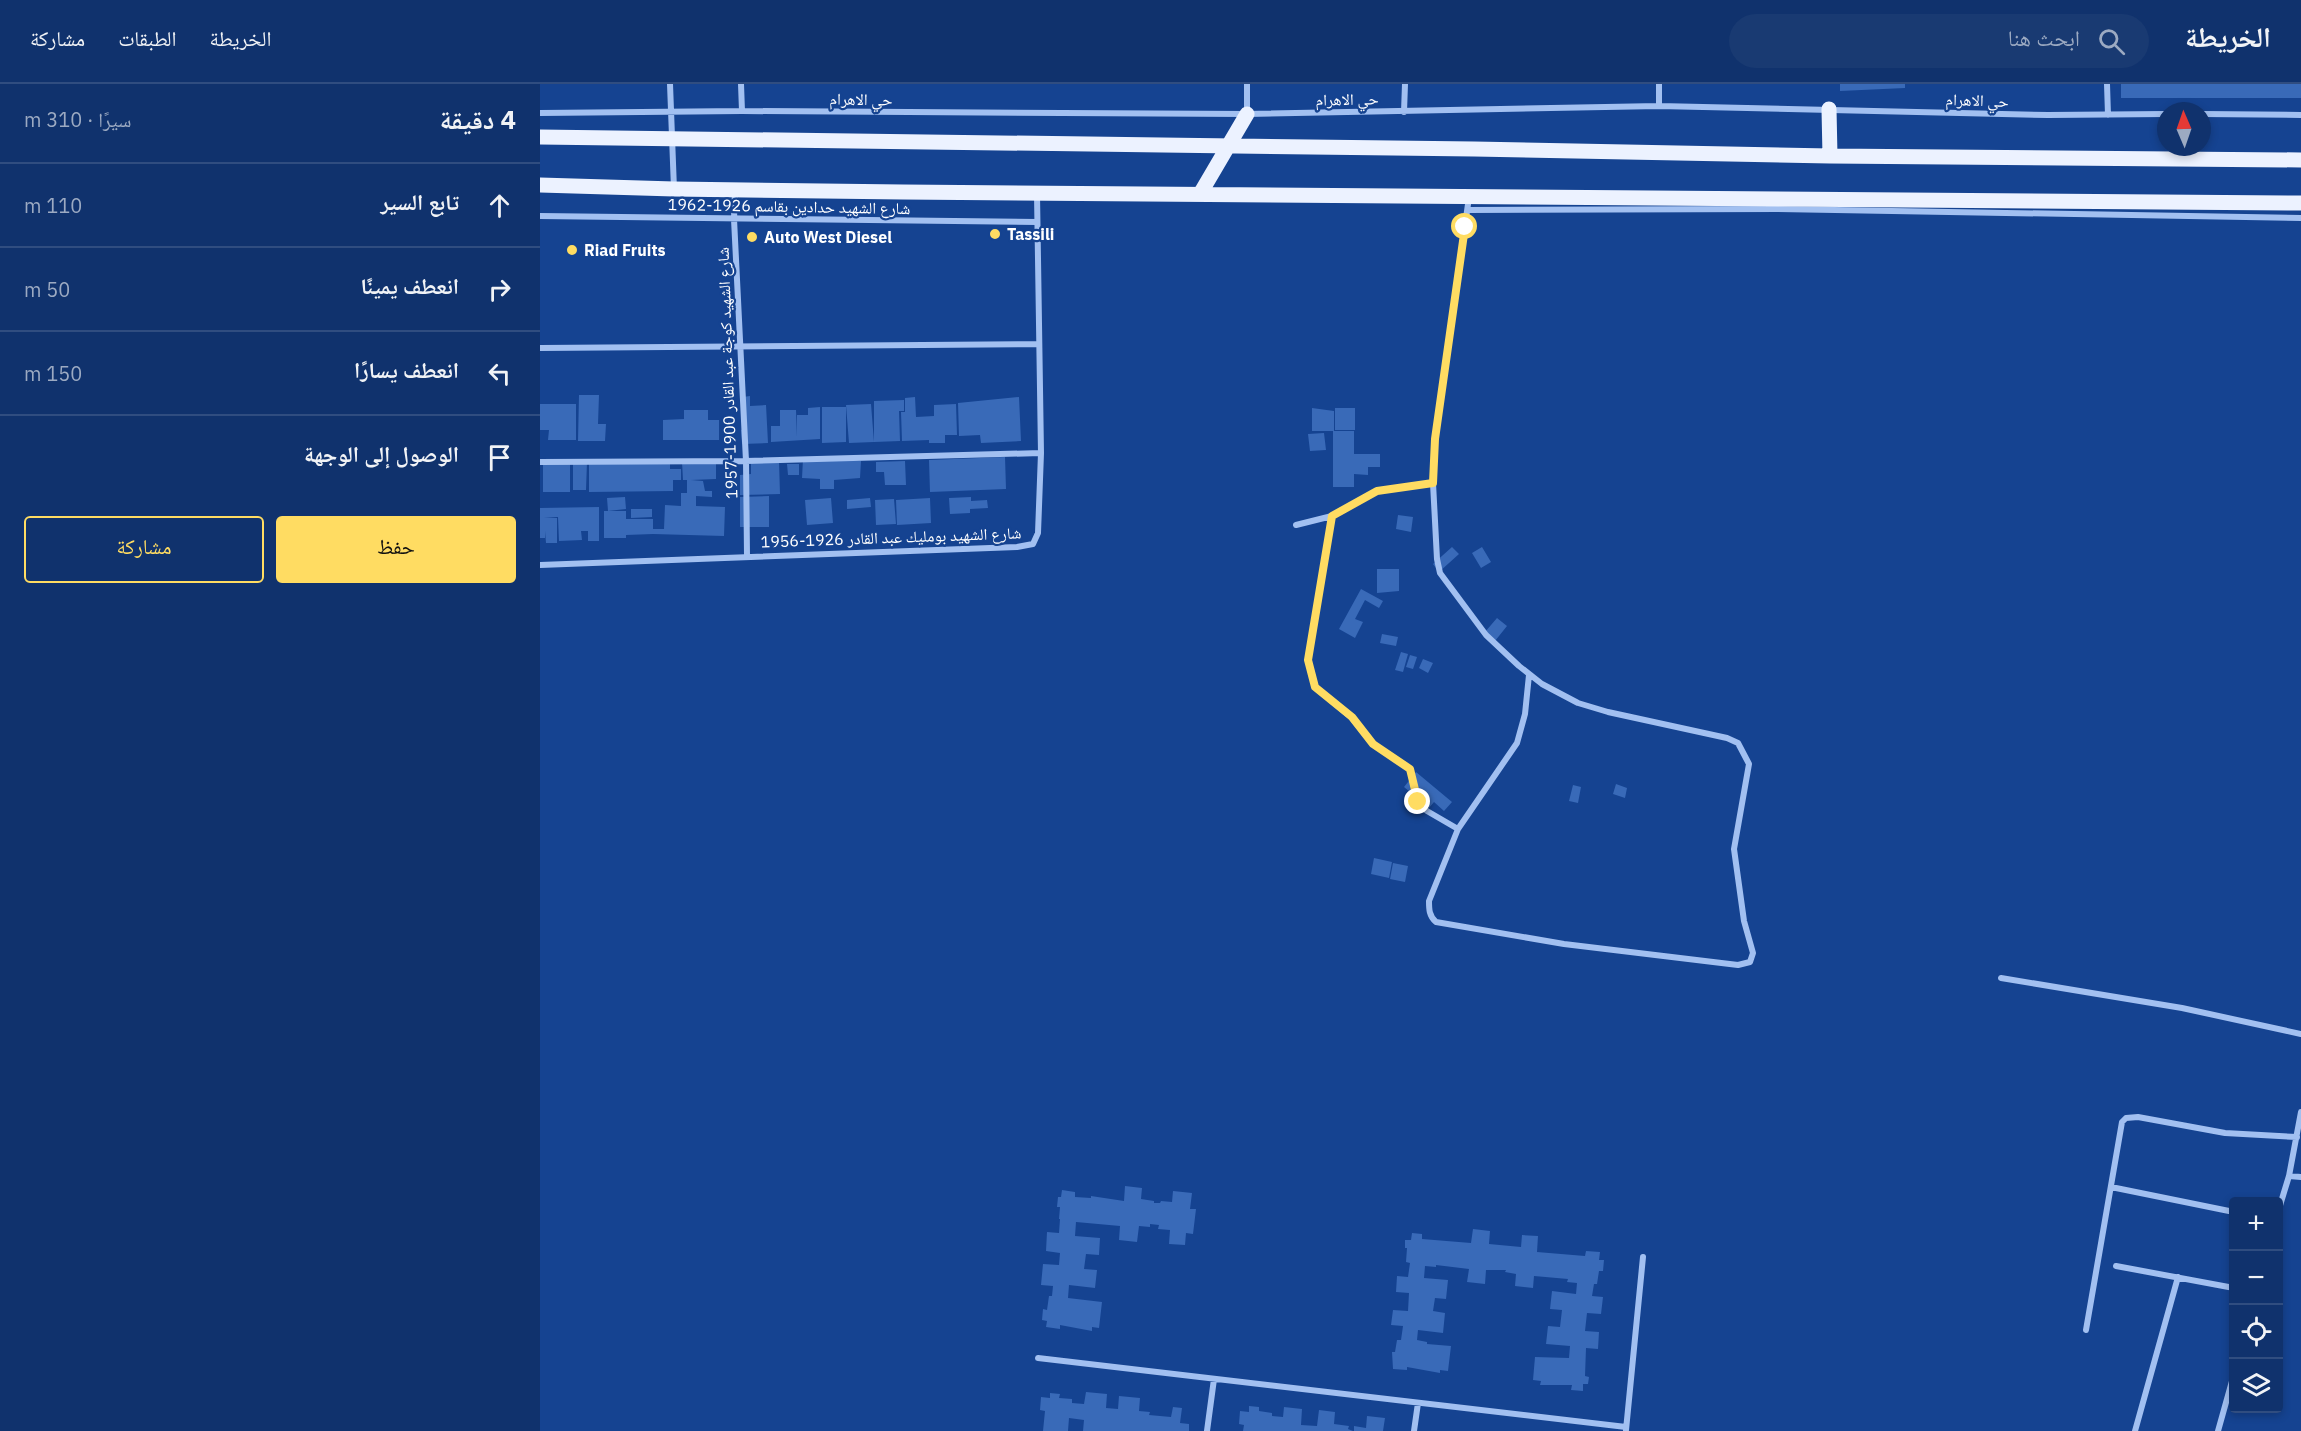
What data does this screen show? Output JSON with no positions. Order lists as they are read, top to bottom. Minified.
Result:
{"streets":{"street":["حي الاهرام","شارع الشهيد حدادين بقاسم 1926-1962","شارع الشهيد كوجة عبد القادر 1900-1957","شارع الشهيد بومليك عبد القادر 1926-1956"]},"crossings":[["شارع الشهيد حدادين بقاسم 1926-1962","شارع الشهيد كوجة عبد القادر 1900-1957"],["شارع الشهيد حدادين بقاسم 1926-1962","شارع الشهيد بومليك عبد القادر 1926-1956"],["شارع الشهيد كوجة عبد القادر 1900-1957","شارع الشهيد بومليك عبد القادر 1926-1956"]],"places":["Tassili","Auto West Diesel","Riad Fruits"],"north":"top","page":{"header":"الخريطة","search":"ابحث هنا","nav":["الخريطة","الطبقات","مشاركة"],"heading":["4 دقيقة","سيرًا · 310 m"],"list":[["تابع السير","110 m"],["انعطف يمينًا","50 m"],["انعطف يسارًا","150 m"],"الوصول إلى الوجهة"],"buttons":["حفظ","مشاركة"],"map_buttons":["+","−"]}}
